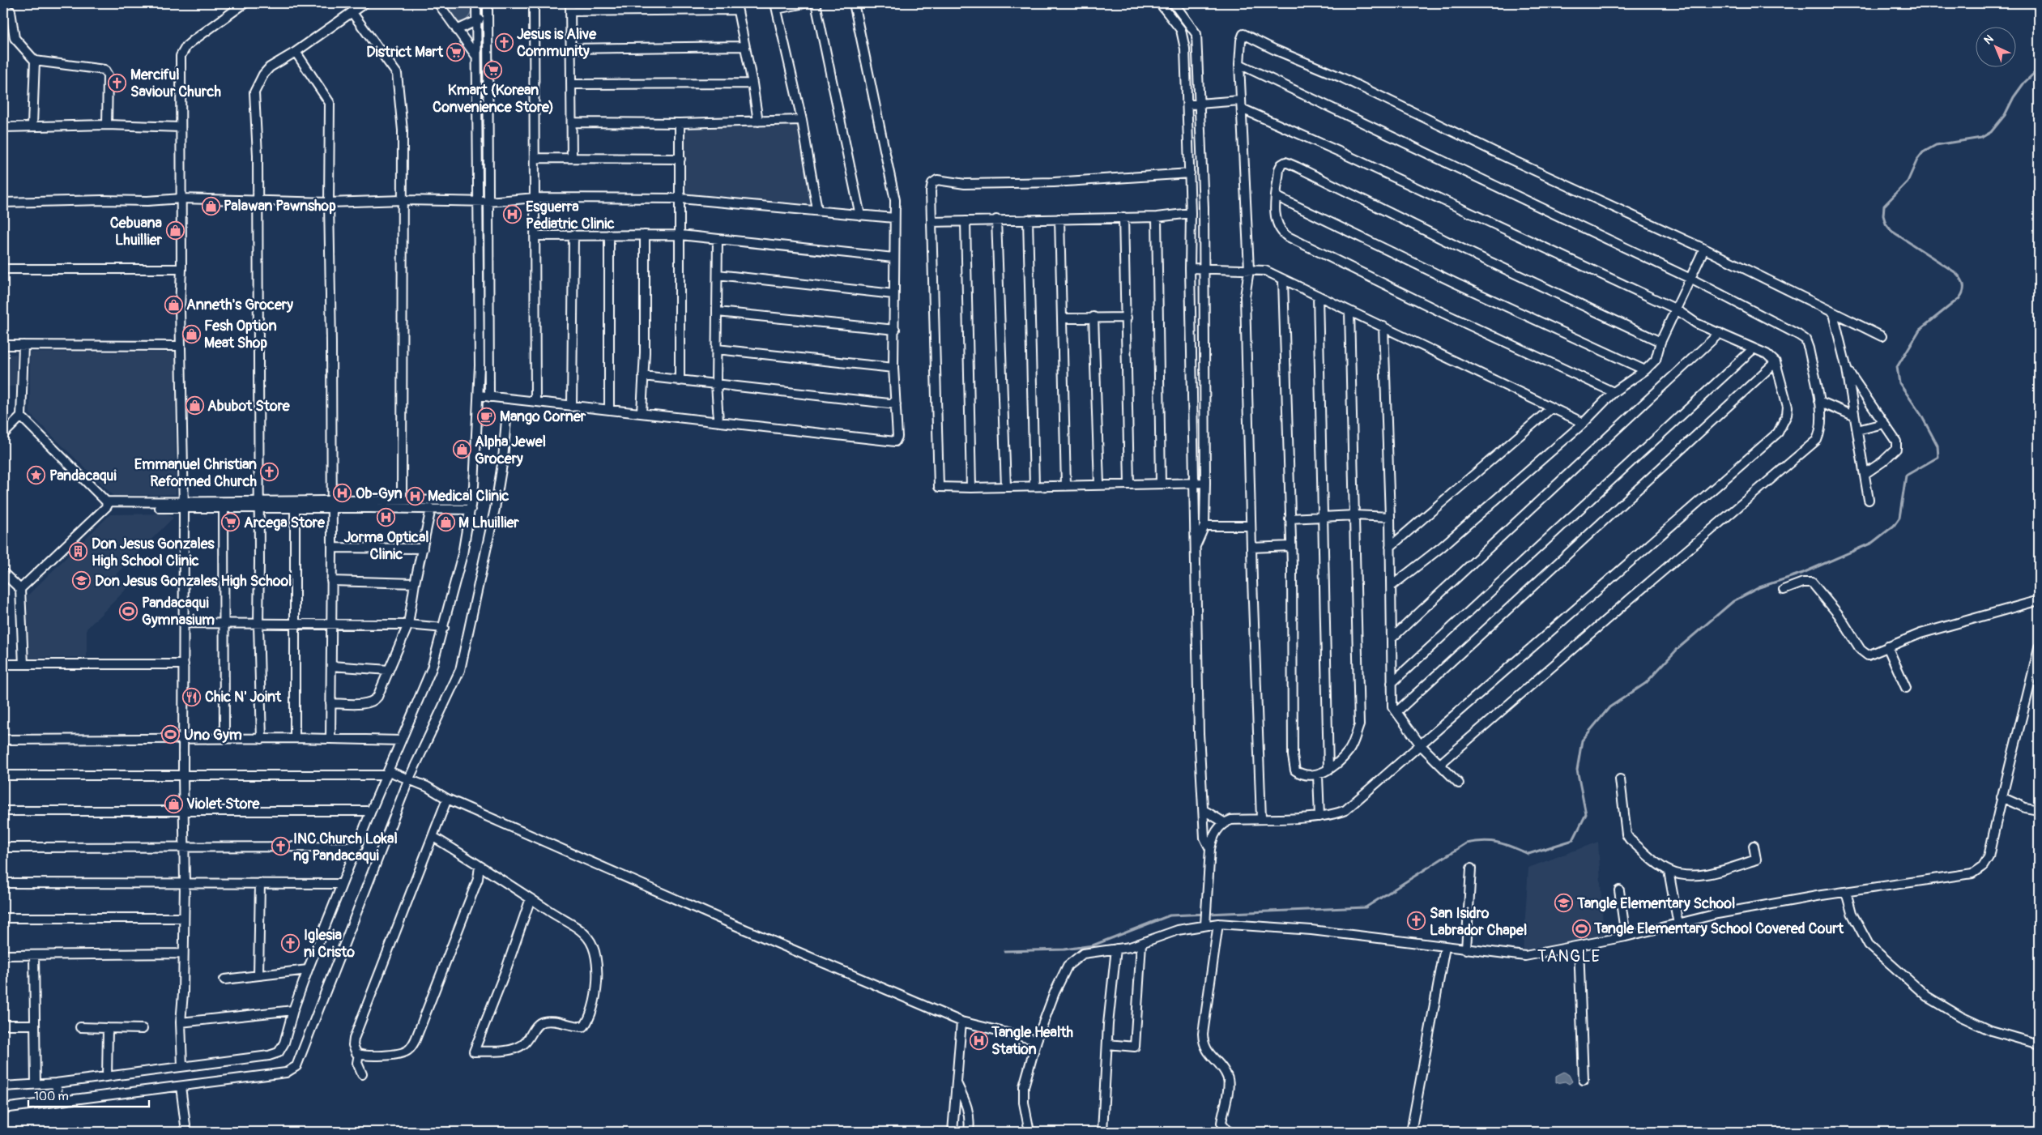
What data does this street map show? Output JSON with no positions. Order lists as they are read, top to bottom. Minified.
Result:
{"districts":["TANGLE"],"places":{"church":["Jesus is Alive Community","Merciful Saviour Church","Emmanuel Christian Reformed Church","INC Church Lokal ng Pandacaqui","San Isidro Labrador Chapel","Iglesia ni Cristo"],"supermarket":["District Mart","Kmart (Korean Convenience Store)","Arcega Store"],"shop":["Palawan Pawnshop","Cebuana Lhuillier","Anneth's Grocery","Fesh Option Meat Shop","Abubot Store","Alpha Jewel Grocery","M Lhuillier","Violet Store"],"hospital":["Esguerra Pediatric Clinic","Ob-Gyn","Medical Clinic","Jorma Optical Clinic","Tangle Health Station"],"cafe":["Mango Corner"],"place":["Pandacaqui"],"building":["Don Jesus Gonzales High School Clinic"],"school or university":["Don Jesus Gonzales High School","Tangle Elementary School"],"sports":["Pandacaqui Gymnasium","Uno Gym","Tangle Elementary School Covered Court"],"restaurant":["Chic N' Joint"]},"scale_bar":"100 m","north":"top left"}
